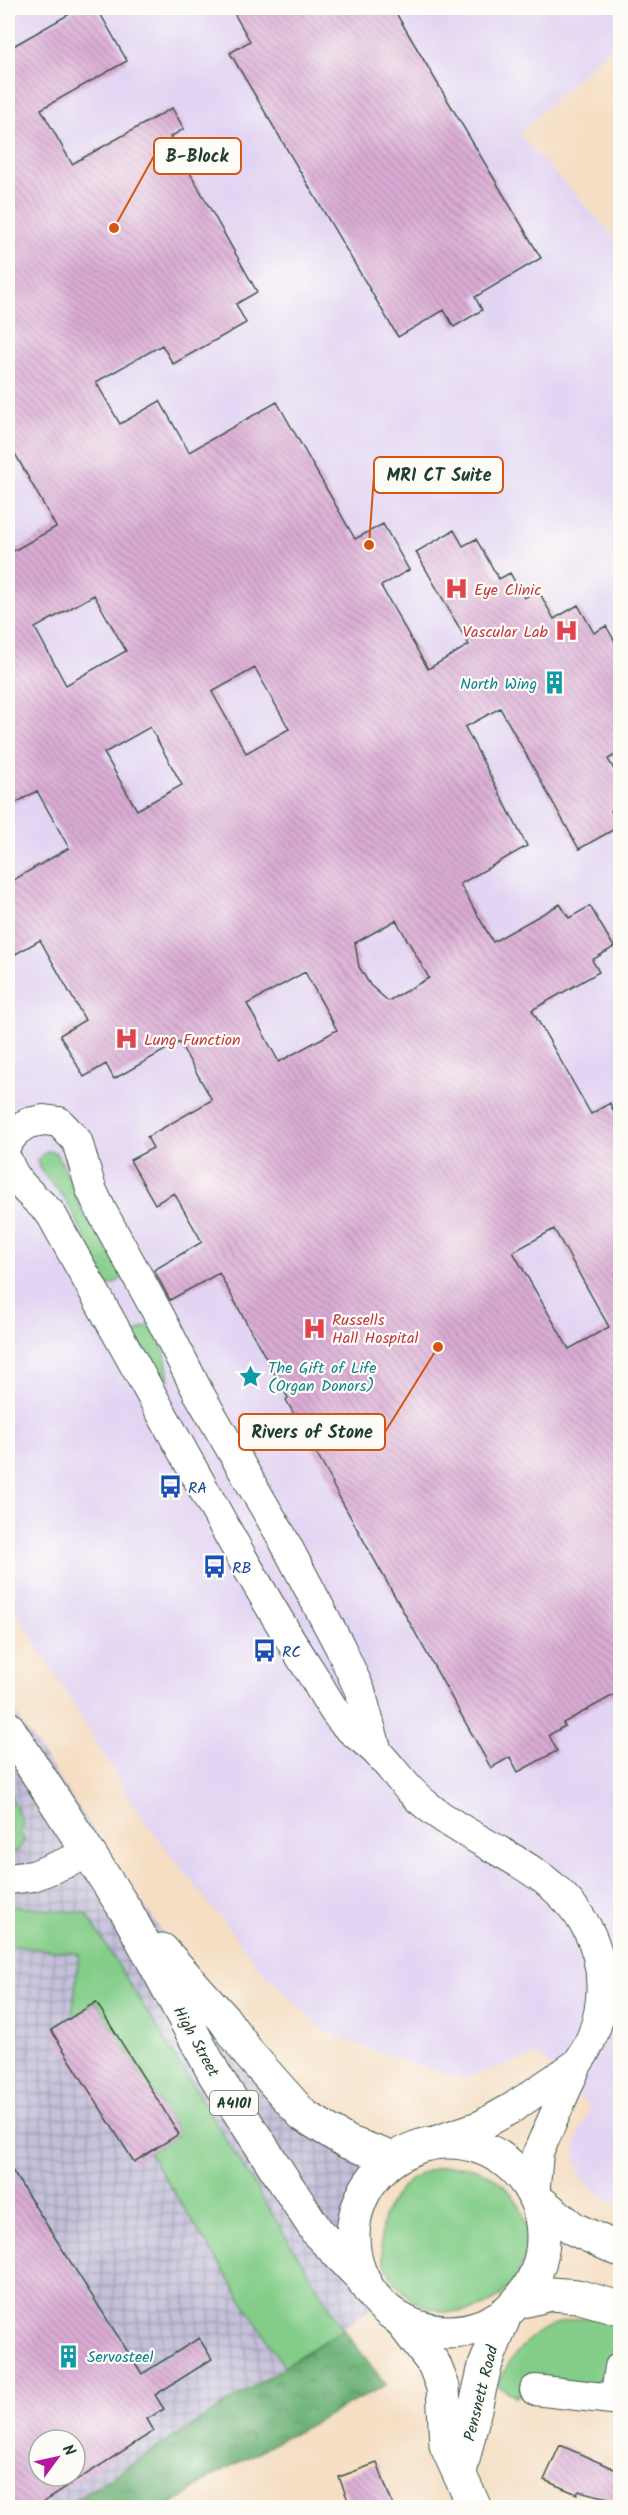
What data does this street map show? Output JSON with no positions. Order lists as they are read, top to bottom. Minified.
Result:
{"streets":{"main road":["High Street","A4101","Pensnett Road"]},"crossings":[["High Street","A4101"],["High Street","Pensnett Road"],["A4101","Pensnett Road"]],"places":{"other":["B-Block","MRI CT Suite","Rivers of Stone"],"hospital":["Eye Clinic","Vascular Lab","Lung Function","Russells Hall Hospital"],"building":["North Wing","Servosteel"],"place":["The Gift of Life (Organ Donors)"],"bus stop":["RA","RB","RC"]},"north":"top right"}
